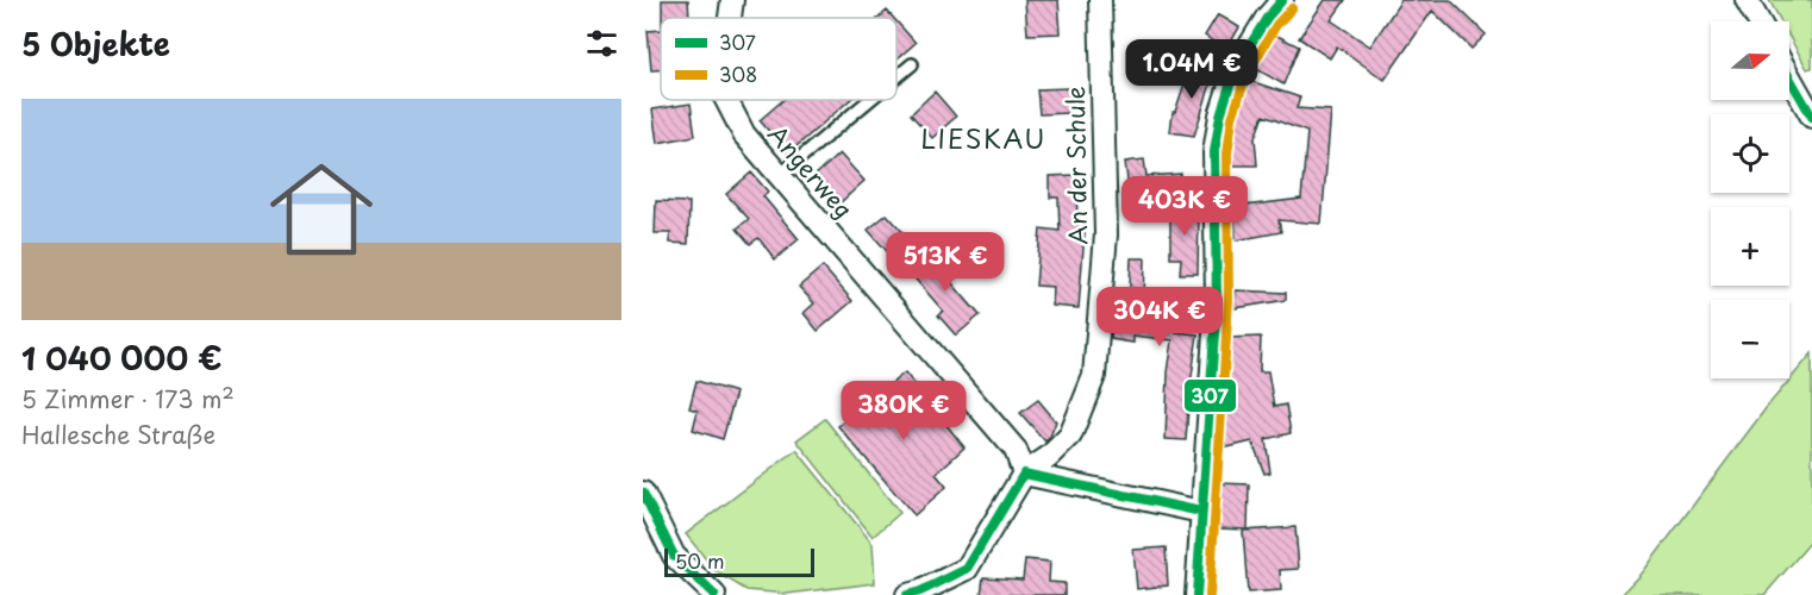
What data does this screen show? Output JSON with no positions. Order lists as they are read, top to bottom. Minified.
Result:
{"streets":{"street":["An der Schule","Angerweg"]},"crossings":[["An der Schule","Angerweg"]],"districts":["LIESKAU"],"lines":["transit line 307","transit line 308"],"legend":["307","308"],"scale_bar":"50 m","north":"right","page":{"heading":"5 Objekte","map_buttons":["+","−"],"price":["1.04M €","403K €","513K €","304K €","380K €"],"list":[{"name":"1 040 000 €","note":"5 Zimmer · 173 m² · Hallesche Straße"}],"scale":"50 m"}}
